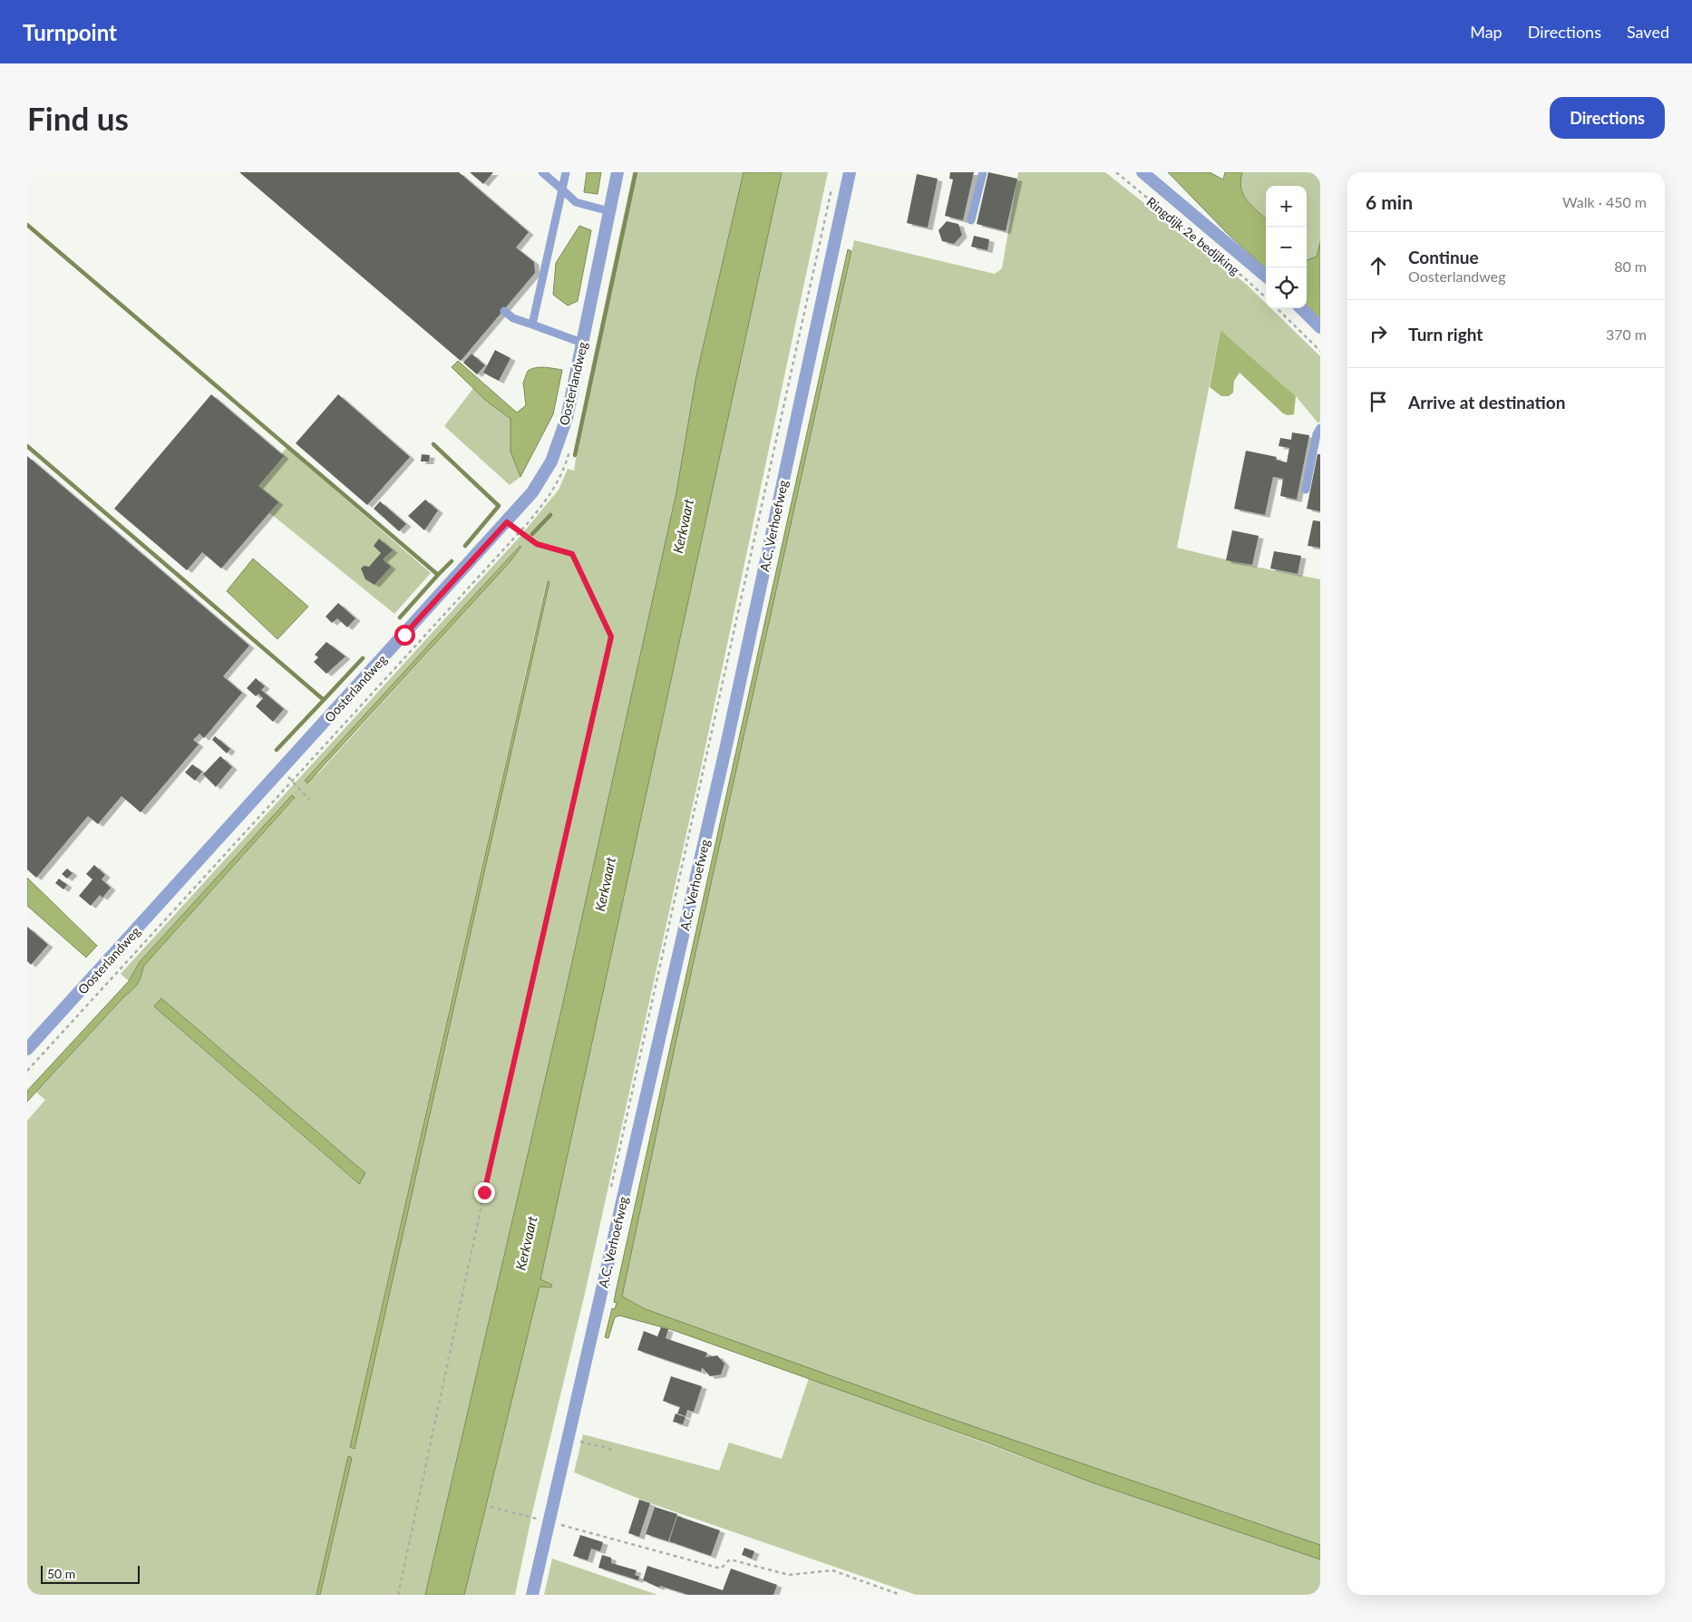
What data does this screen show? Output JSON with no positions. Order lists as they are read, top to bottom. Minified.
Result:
{"streets":{"street":["Ringdijk 2e bedijking","Oosterlandweg","A.C. Verhoefweg"]},"water":["Kerkvaart"],"scale_bar":"50 m","page":{"header":"Turnpoint","nav":["Map","Directions","Saved"],"buttons":"Directions","title":"Find us","heading":["6 min","Walk · 450 m"],"map_buttons":["+","−"],"list":[["Continue","Oosterlandweg","80 m"],["Turn right","370 m"],"Arrive at destination"],"scale":"50 m"}}
